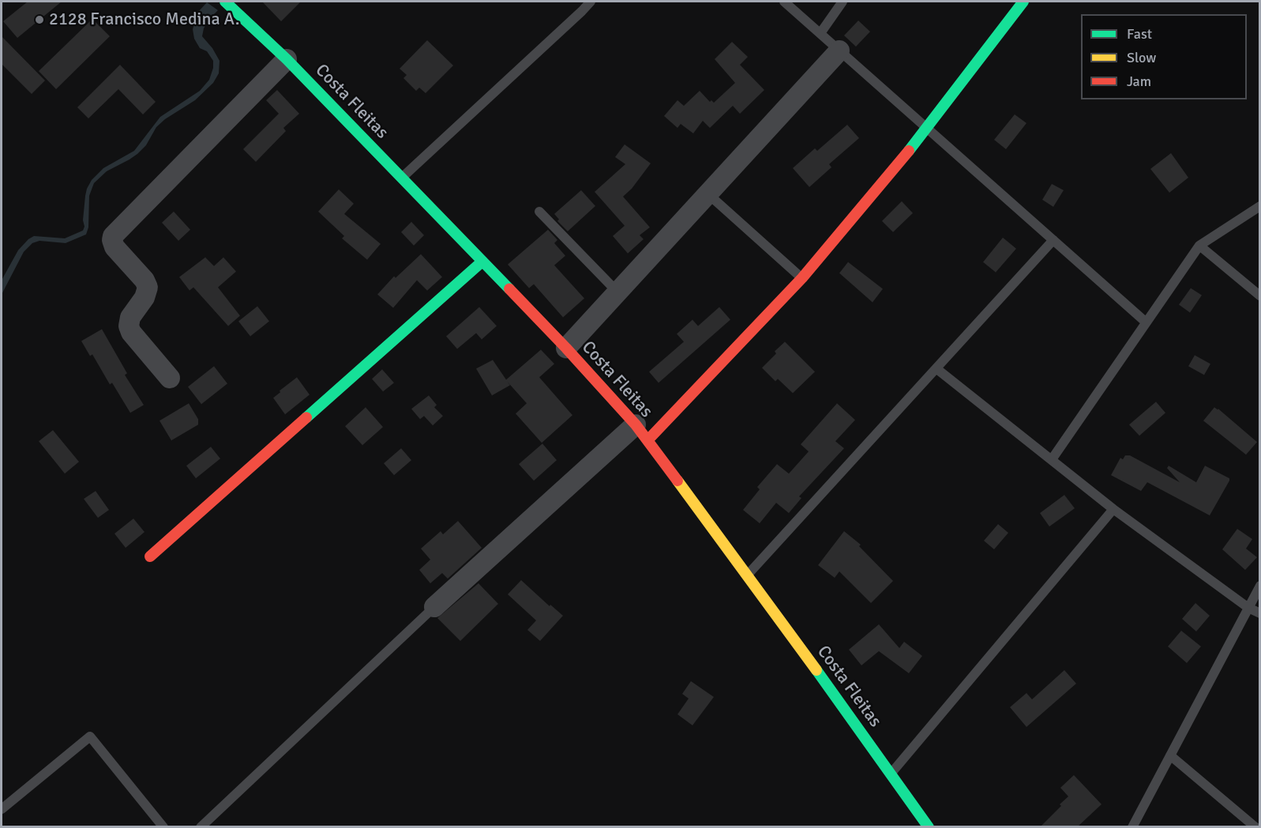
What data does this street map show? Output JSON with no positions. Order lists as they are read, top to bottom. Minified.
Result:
{"streets":{"main road":["Costa Fleitas"]},"places":["2128 Francisco Medina A."],"legend":["Fast","Slow","Jam"]}
